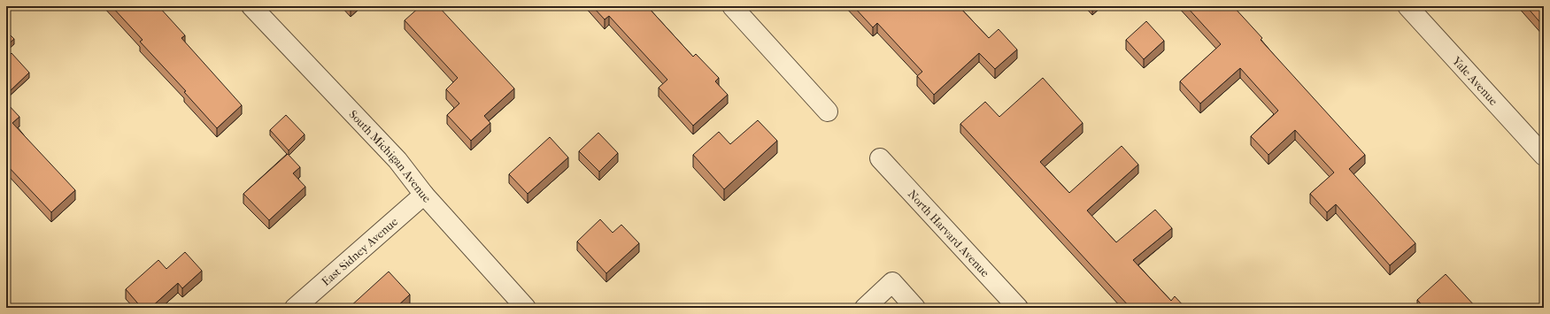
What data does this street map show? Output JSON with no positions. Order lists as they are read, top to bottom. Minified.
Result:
{"streets":{"street":["Yale Avenue","South Michigan Avenue","North Harvard Avenue","East Sidney Avenue"]},"crossings":[["South Michigan Avenue","East Sidney Avenue"]]}
